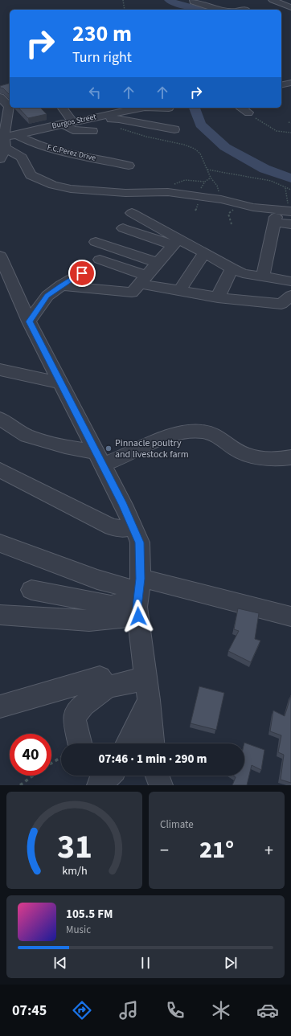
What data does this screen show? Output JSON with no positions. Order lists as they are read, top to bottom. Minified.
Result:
{"streets":{"street":["Burgos Street","F.C.Perez Drive"]},"crossings":[["Burgos Street","F.C.Perez Drive"]],"places":["Pinnacle poultry and livestock farm"],"page":{"turn":["230 m","Turn right"],"limit":"40","trip":"07:46 · 1 min · 290 m","tile":"Climate","heat":["−","21°","+"],"song":["105.5 FM","Music"],"tabs":"07:45","gauge":["31","km/h"]}}
